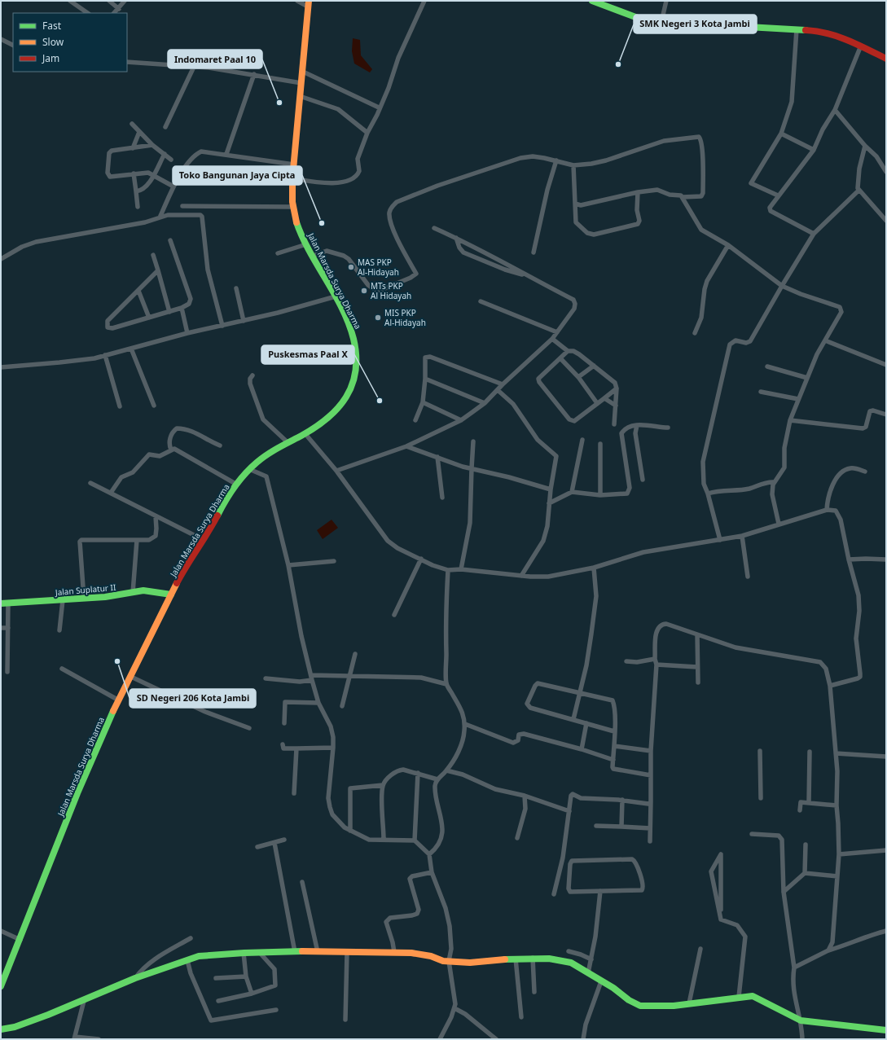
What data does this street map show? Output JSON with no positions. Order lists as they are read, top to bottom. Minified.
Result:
{"streets":{"main road":["Jalan Marsda Surya Dharma","Jalan Suplatur II"]},"crossings":[["Jalan Marsda Surya Dharma","Jalan Suplatur II"]],"places":["SMK Negeri 3 Kota Jambi","Indomaret Paal 10","Toko Bangunan Jaya Cipta","MAS PKP Al-Hidayah","MTs PKP Al Hidayah","MIS PKP Al-Hidayah","Puskesmas Paal X","SD Negeri 206 Kota Jambi"],"legend":["Fast","Slow","Jam"]}
